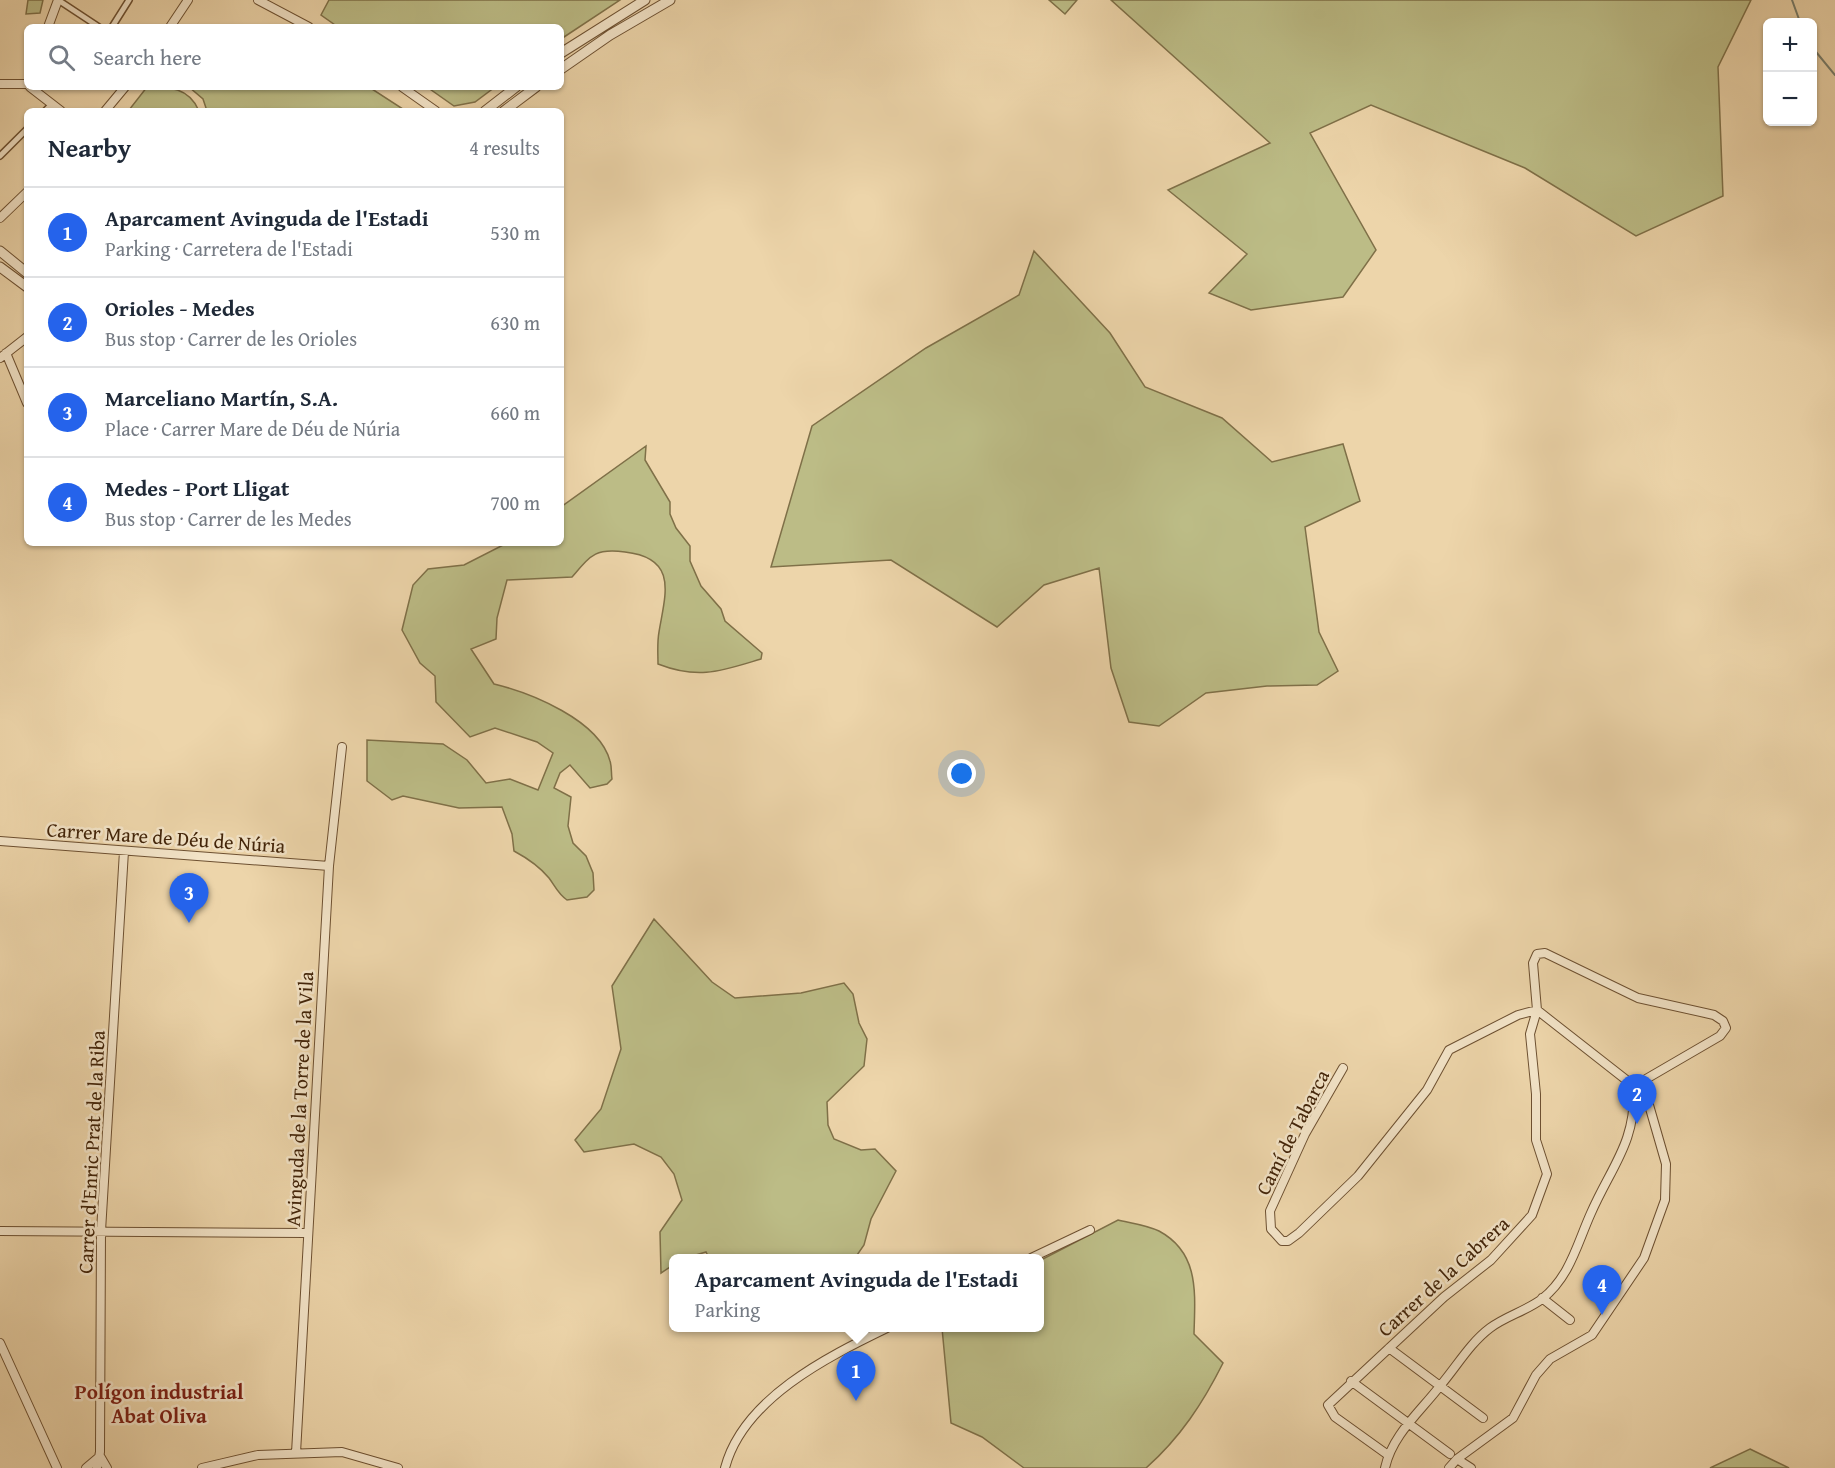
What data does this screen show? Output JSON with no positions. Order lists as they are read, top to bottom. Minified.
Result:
{"streets":{"street":["Carrer Mare de Déu de Núria","Avinguda de la Torre de la Vila","Camí de Tabarca","Carrer d'Enric Prat de la Riba","Carrer de la Cabrera"]},"crossings":[["Carrer Mare de Déu de Núria","Avinguda de la Torre de la Vila"],["Carrer Mare de Déu de Núria","Carrer d'Enric Prat de la Riba"],["Camí de Tabarca","Carrer de la Cabrera"]],"districts":["Polígon industrial Abat Oliva"],"page":{"map_buttons":["+","−"],"search":"Search here","heading":["Nearby","4 results"],"list":[{"mark":"1","name":"Aparcament Avinguda de l'Estadi","note":"Parking · Carretera de l'Estadi","value":"530 m"},{"mark":"2","name":"Orioles - Medes","note":"Bus stop · Carrer de les Orioles","value":"630 m"},{"mark":"3","name":"Marceliano Martín, S.A.","note":"Place · Carrer Mare de Déu de Núria","value":"660 m"},{"mark":"4","name":"Medes - Port Lligat","note":"Bus stop · Carrer de les Medes","value":"700 m"}],"pins":["3","2","4","1"],"popup":["Aparcament Avinguda de l'Estadi","Parking"]}}
